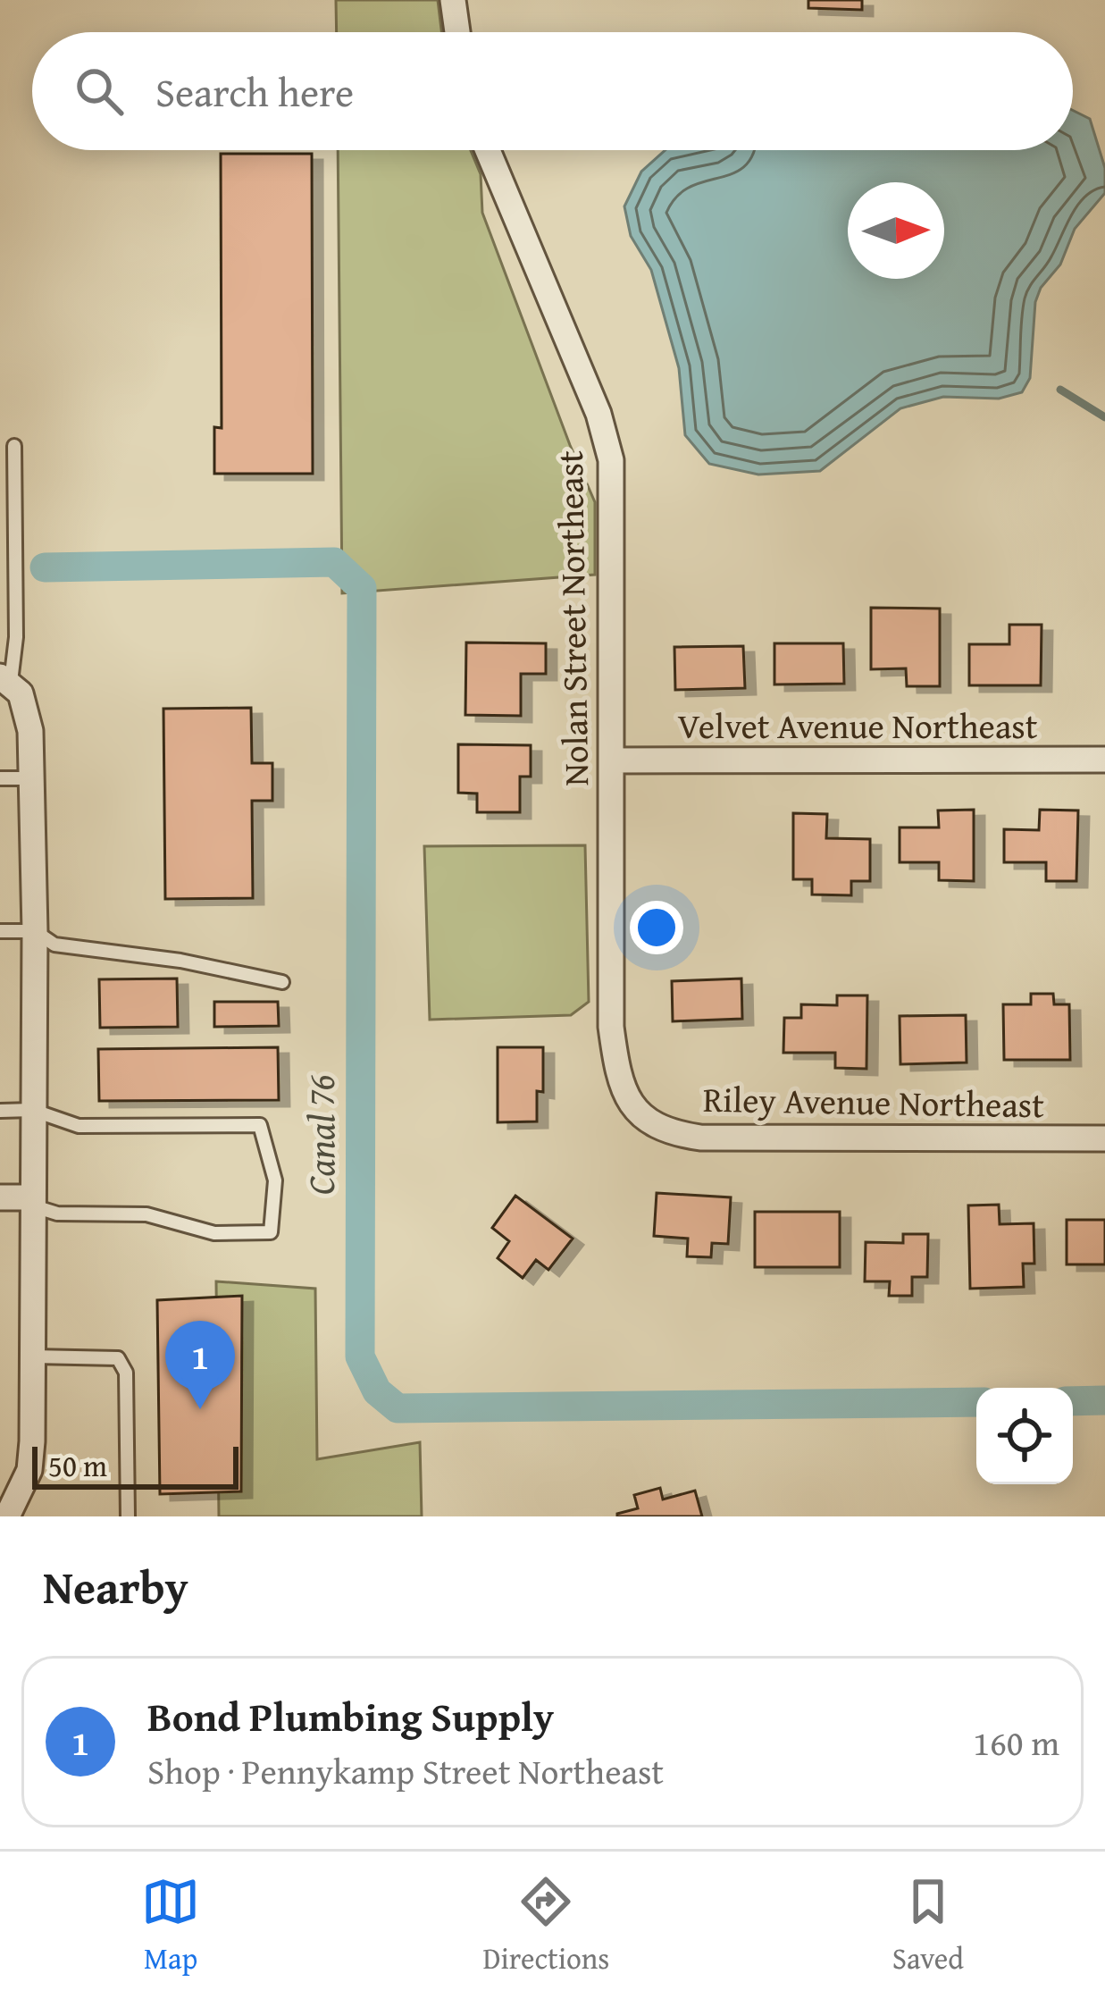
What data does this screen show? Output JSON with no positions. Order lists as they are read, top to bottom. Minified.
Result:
{"streets":{"street":["Nolan Street Northeast","Velvet Avenue Northeast","Riley Avenue Northeast"]},"crossings":[["Nolan Street Northeast","Velvet Avenue Northeast"],["Nolan Street Northeast","Riley Avenue Northeast"]],"water":["Canal 76"],"scale_bar":"50 m","north":"right","page":{"search":"Search here","pins":"1","scale":"50 m","heading":"Nearby","list":[{"mark":"1","name":"Bond Plumbing Supply","note":"Shop · Pennykamp Street Northeast","value":"160 m"}],"nav":["Map","Directions","Saved"]}}
